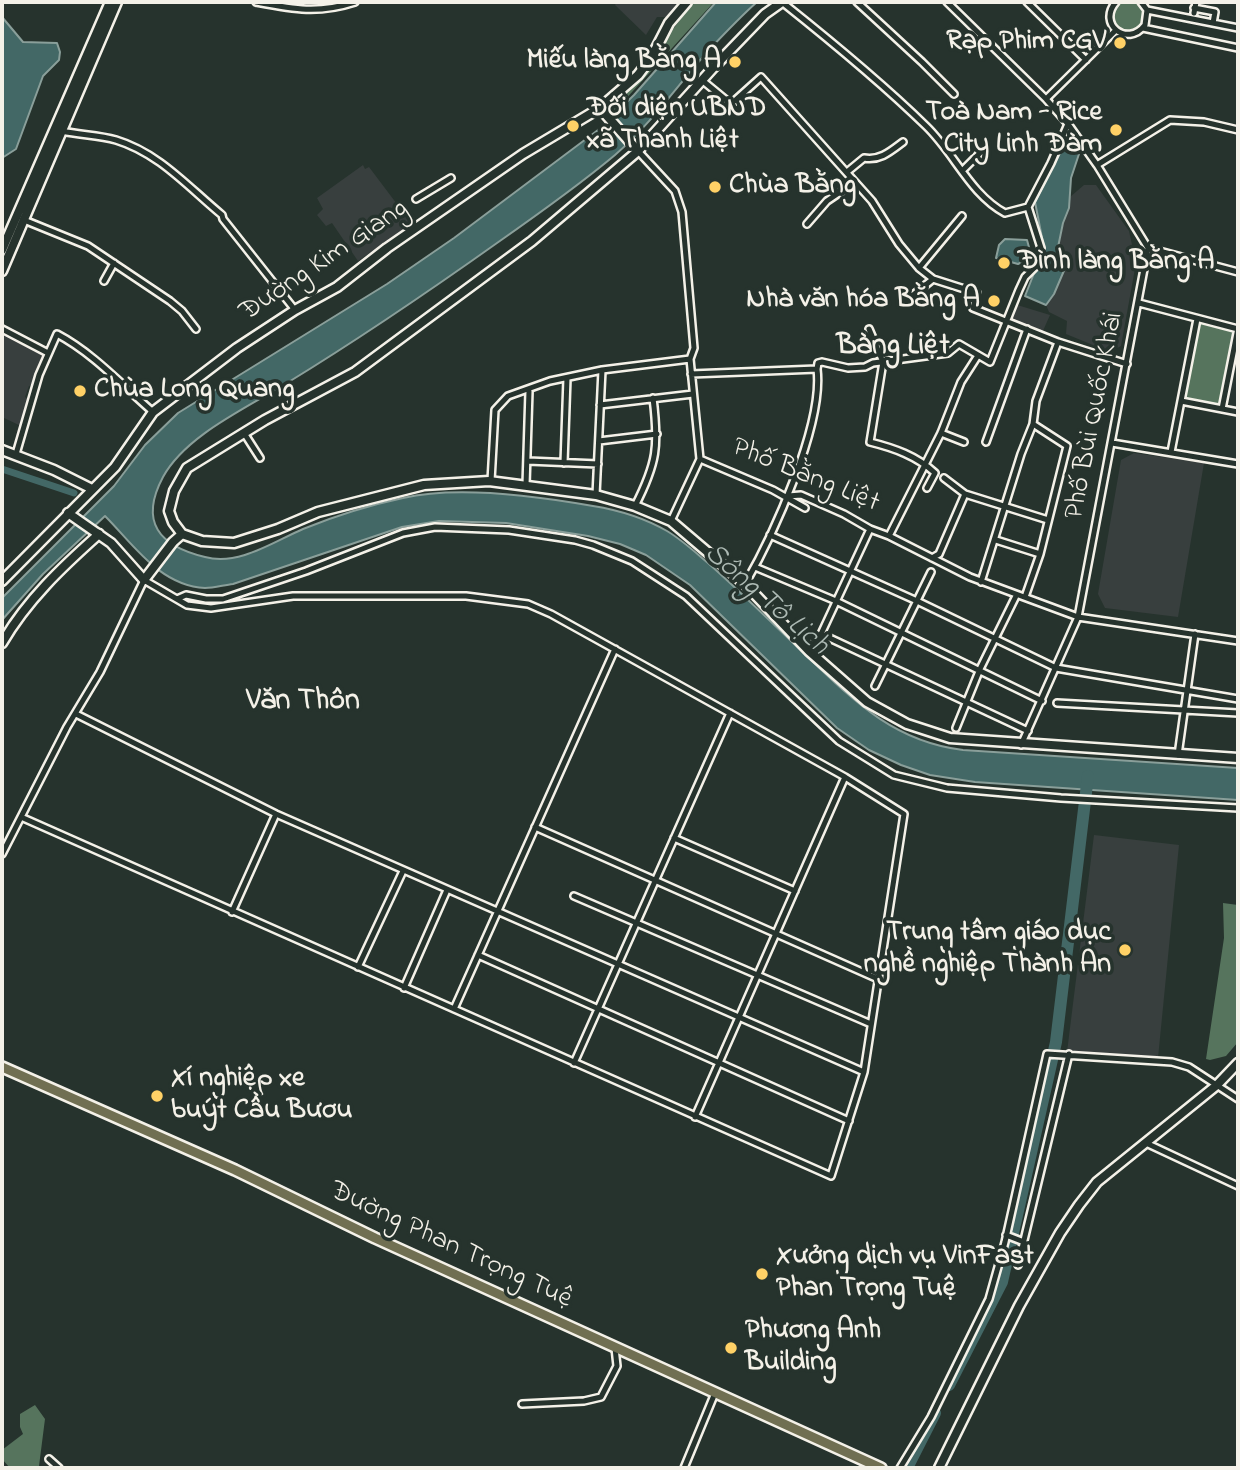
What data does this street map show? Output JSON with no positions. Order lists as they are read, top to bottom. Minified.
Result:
{"streets":{"main road":["Đường Phan Trọng Tuệ"],"street":["Đường Kim Giang","Phố Bùi Quốc Khái","Phố Bằng Liệt"]},"crossings":[["Phố Bùi Quốc Khái","Phố Bằng Liệt"]],"districts":["Bàng Liệt","Văn Thôn"],"water":["Sông Tô Lịch"],"places":["Rạp Phim CGV","Miếu làng Bằng A","Đối diện UBND xã Thanh Liệt","Toà Nam - Rice City Linh Đàm","Chùa Bằng","Đình làng Bằng A","Nhà văn hóa Bằng A","Chùa Long Quang","Trung tâm giáo dục nghề nghiệp Thành An","Xí nghiệp xe buýt Cầu Bươu","Xưởng dịch vụ VinFast Phan Trọng Tuệ","Phương Anh Building"]}
